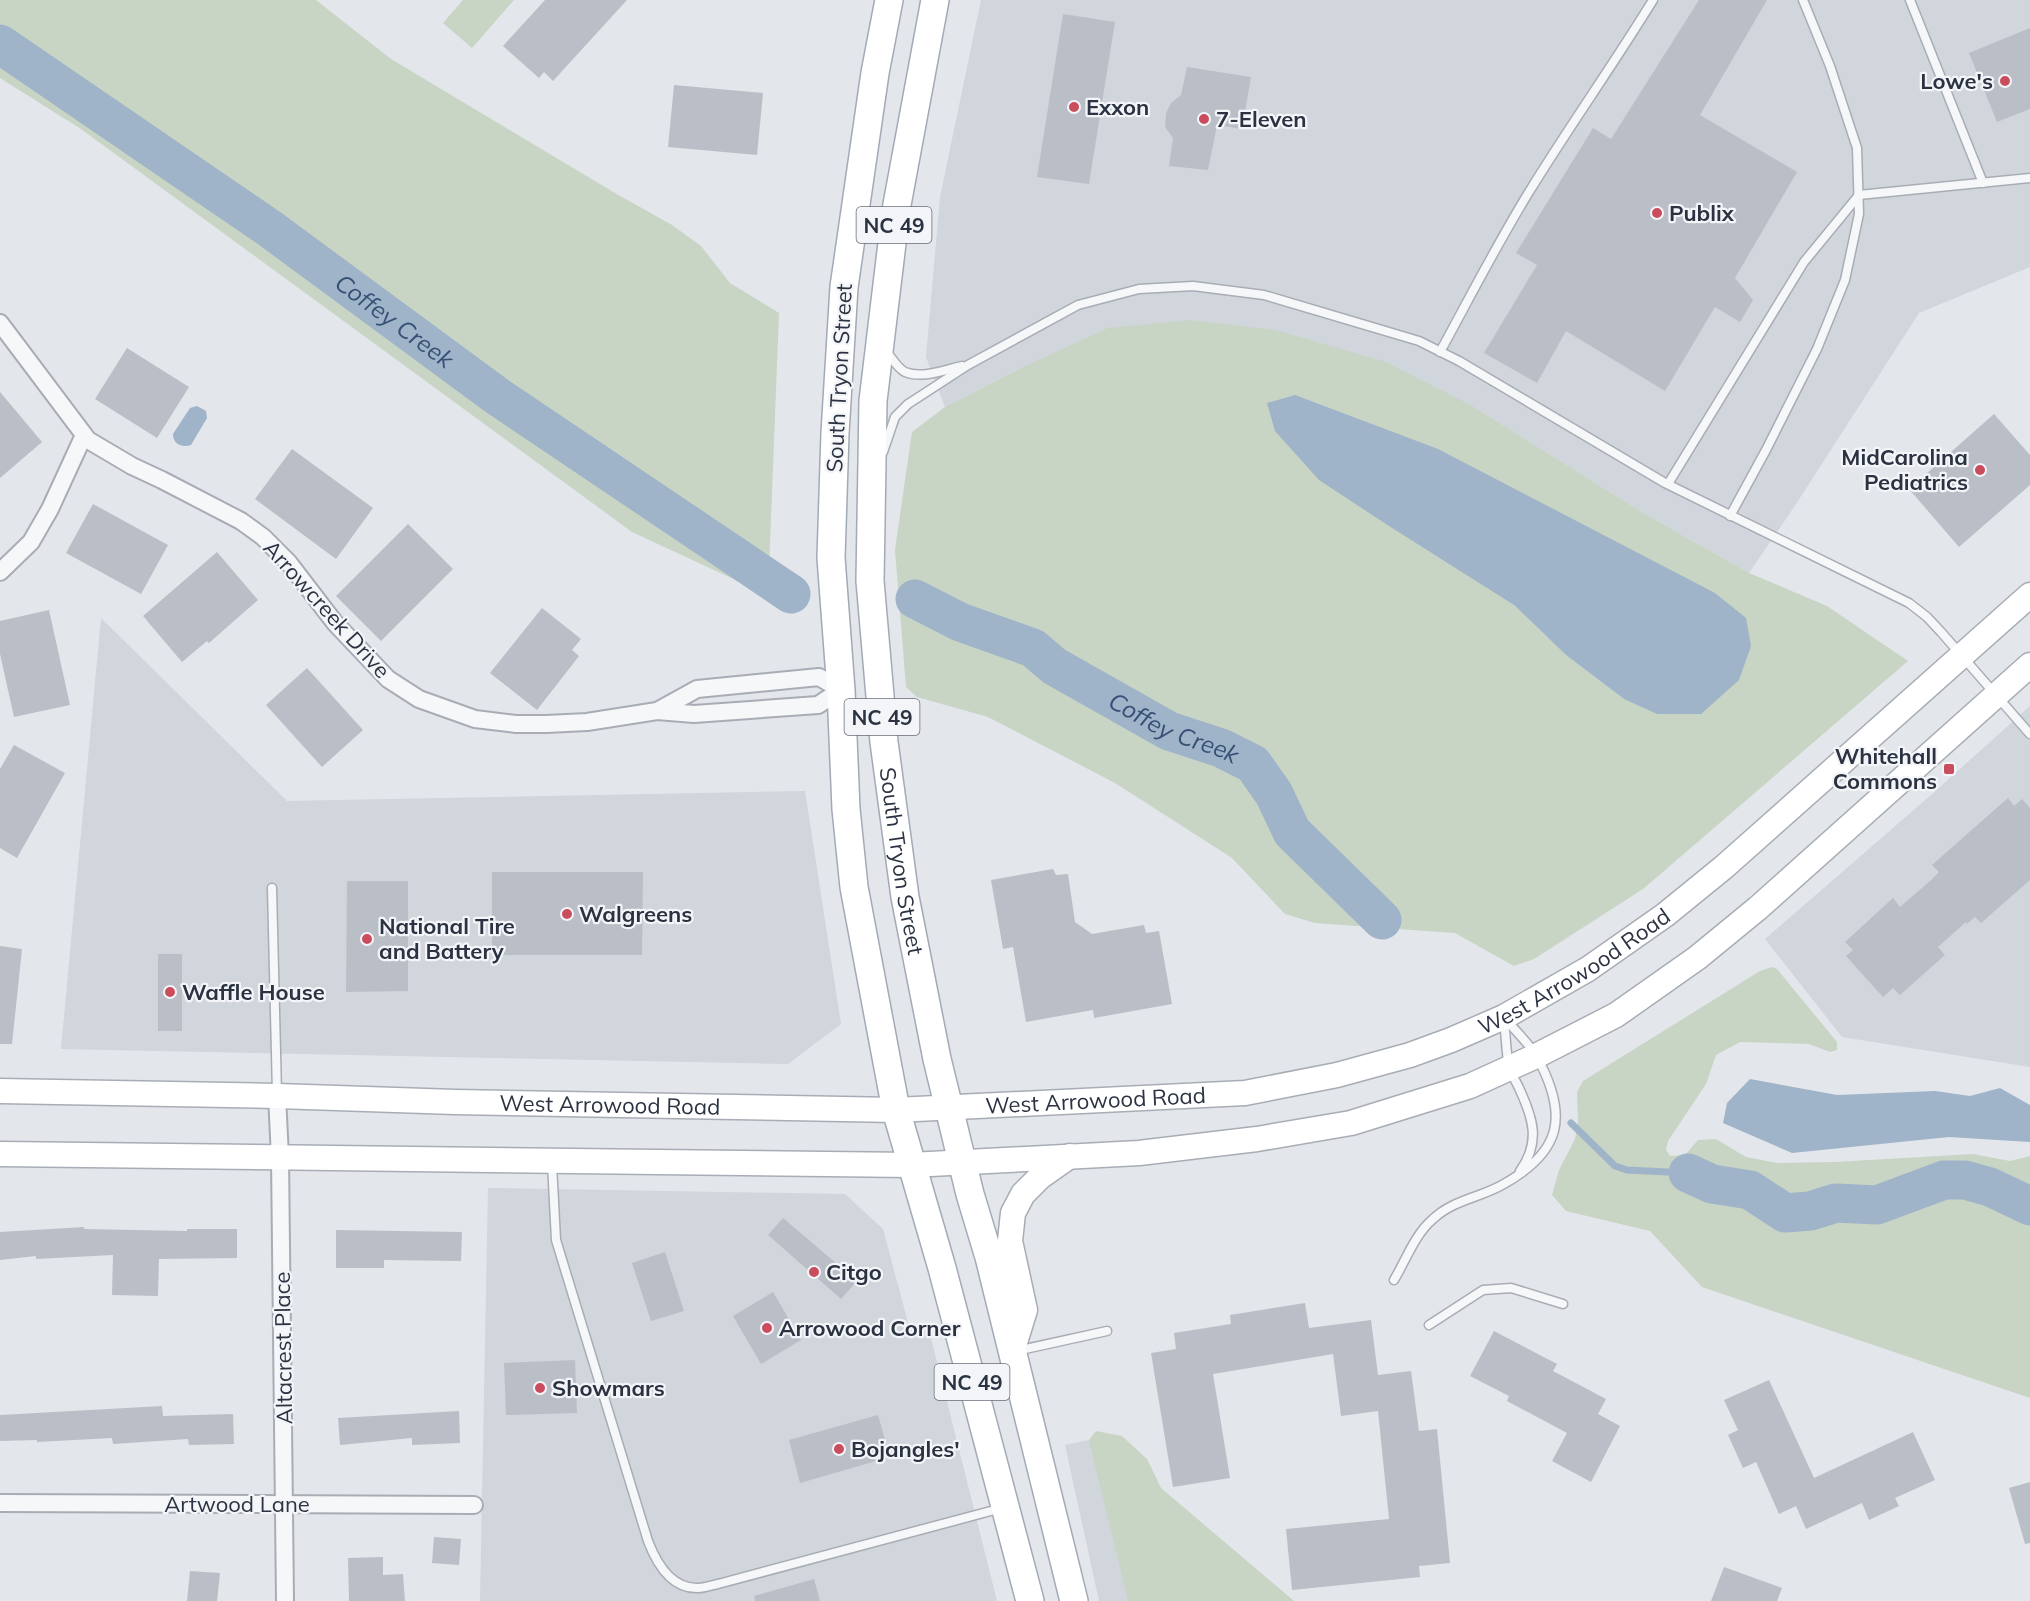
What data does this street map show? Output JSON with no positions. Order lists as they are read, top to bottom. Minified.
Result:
{"streets":{"main road":["NC 49","South Tryon Street","West Arrowood Road"],"street":["Arrowcreek Drive","Altacrest Place","Artwood Lane"]},"crossings":[["South Tryon Street","Arrowcreek Drive"],["South Tryon Street","West Arrowood Road"],["West Arrowood Road","Altacrest Place"],["Altacrest Place","Artwood Lane"]],"water":["Coffey Creek"],"places":{"other":["Lowe's","Exxon","7-Eleven","Publix","MidCarolina Pediatrics","Walgreens","National Tire and Battery","Waffle House","Citgo","Arrowood Corner","Showmars","Bojangles'"],"transit":["Whitehall Commons"]}}
